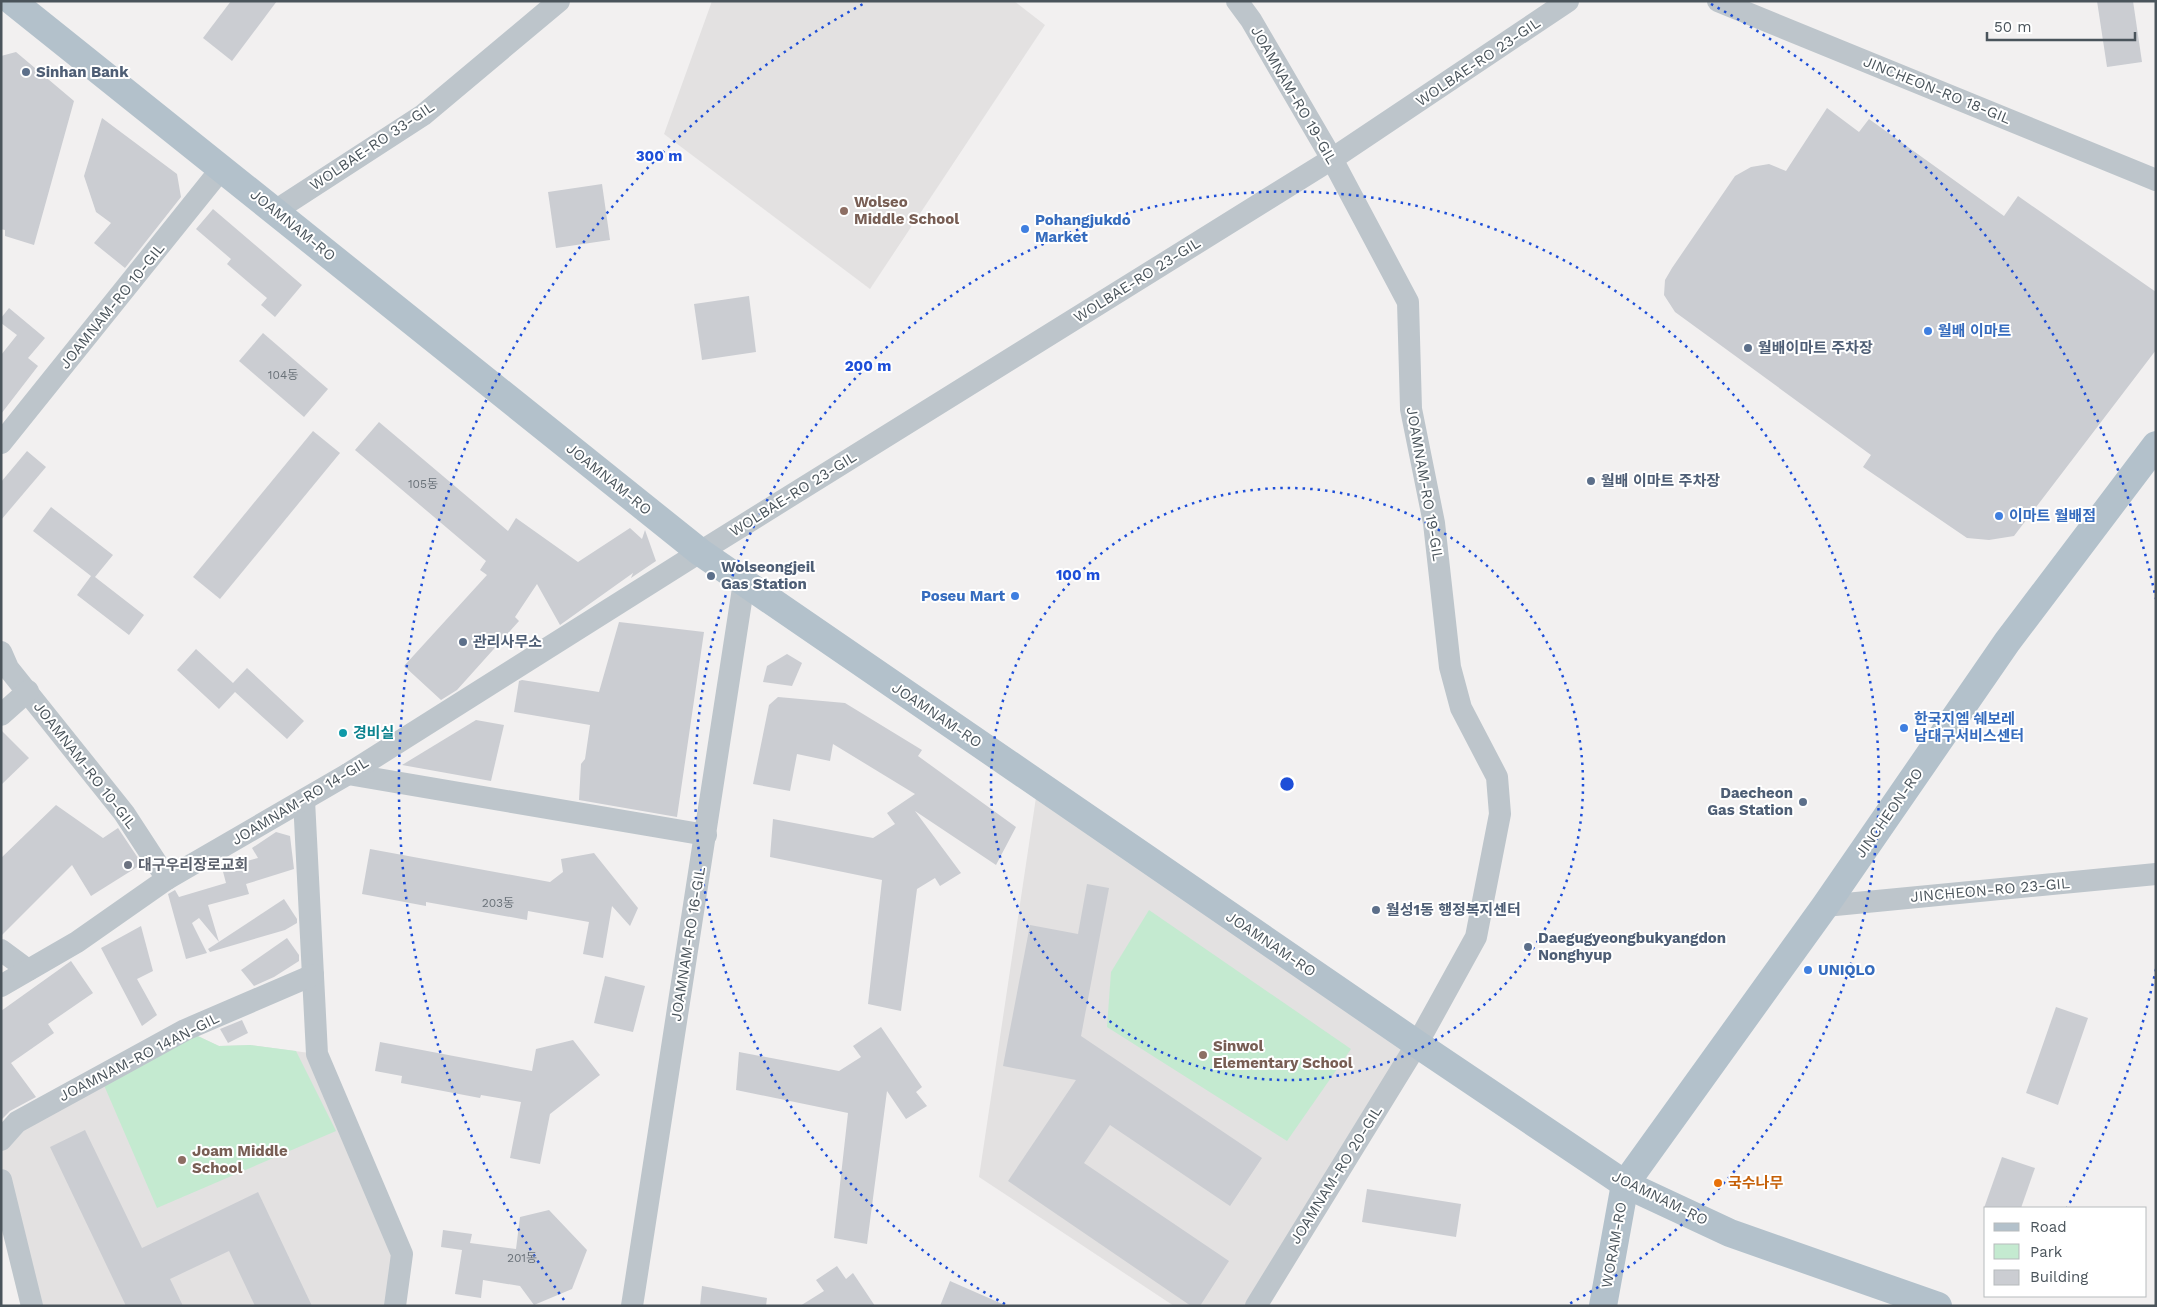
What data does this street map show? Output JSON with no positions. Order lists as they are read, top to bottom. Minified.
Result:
{"streets":{"main road":["JOAMNAM-RO","JINCHEON-RO","WORAM-RO"],"street":["WOLBAE-RO 23-GIL","JINCHEON-RO 18-GIL","JOAMNAM-RO 19-GIL","WOLBAE-RO 33-GIL","JOAMNAM-RO 10-GIL","JOAMNAM-RO 14-GIL","JINCHEON-RO 23-GIL","JOAMNAM-RO 16-GIL","JOAMNAM-RO 14AN-GIL","JOAMNAM-RO 20-GIL"]},"crossings":[["WOLBAE-RO 23-GIL","JOAMNAM-RO 19-GIL"],["WOLBAE-RO 23-GIL","JOAMNAM-RO"],["WOLBAE-RO 23-GIL","JOAMNAM-RO 14-GIL"],["JOAMNAM-RO 19-GIL","JOAMNAM-RO"],["JOAMNAM-RO 19-GIL","JOAMNAM-RO 20-GIL"],["WOLBAE-RO 33-GIL","JOAMNAM-RO"],["JOAMNAM-RO","JOAMNAM-RO 10-GIL"],["JOAMNAM-RO","JOAMNAM-RO 14-GIL"],["JOAMNAM-RO","JINCHEON-RO"],["JOAMNAM-RO","JOAMNAM-RO 16-GIL"],["JOAMNAM-RO","JOAMNAM-RO 20-GIL"],["JOAMNAM-RO","WORAM-RO"],["JOAMNAM-RO 10-GIL","JOAMNAM-RO 14-GIL"],["JINCHEON-RO","JINCHEON-RO 23-GIL"],["JINCHEON-RO","WORAM-RO"]],"places":["Sinhan Bank","Wolseo Middle School","Pohangjukdo Market","월배 이마트","월배이마트 주차장","월배 이마트 주차장","이마트 월배점","Wolseongjeil Gas Station","Poseu Mart","관리사무소","한국지엠 쉐보레 남대구서비스센터","경비실","Daecheon Gas Station","대구우리장로교회","월성1동 행정복지센터","Daegugyeongbukyangdon Nonghyup","UNIQLO","Sinwol Elementary School","Joam Middle School","국수나무"],"house_numbers":["104동","105동","203동","201동"],"legend":["Road","Park","Building"],"scale_bar":"50 m","rings":["300 m","200 m","100 m"]}
